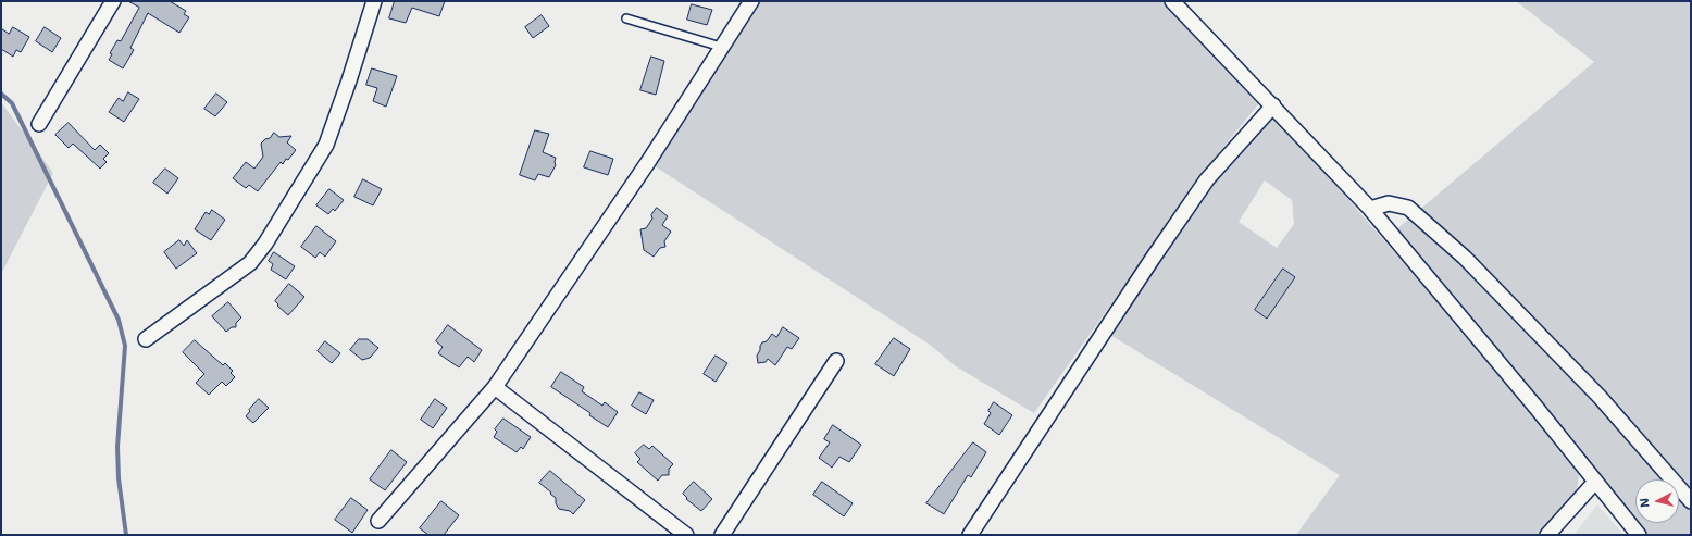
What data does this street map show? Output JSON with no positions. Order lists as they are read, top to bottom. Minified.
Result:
{"north":"left"}
